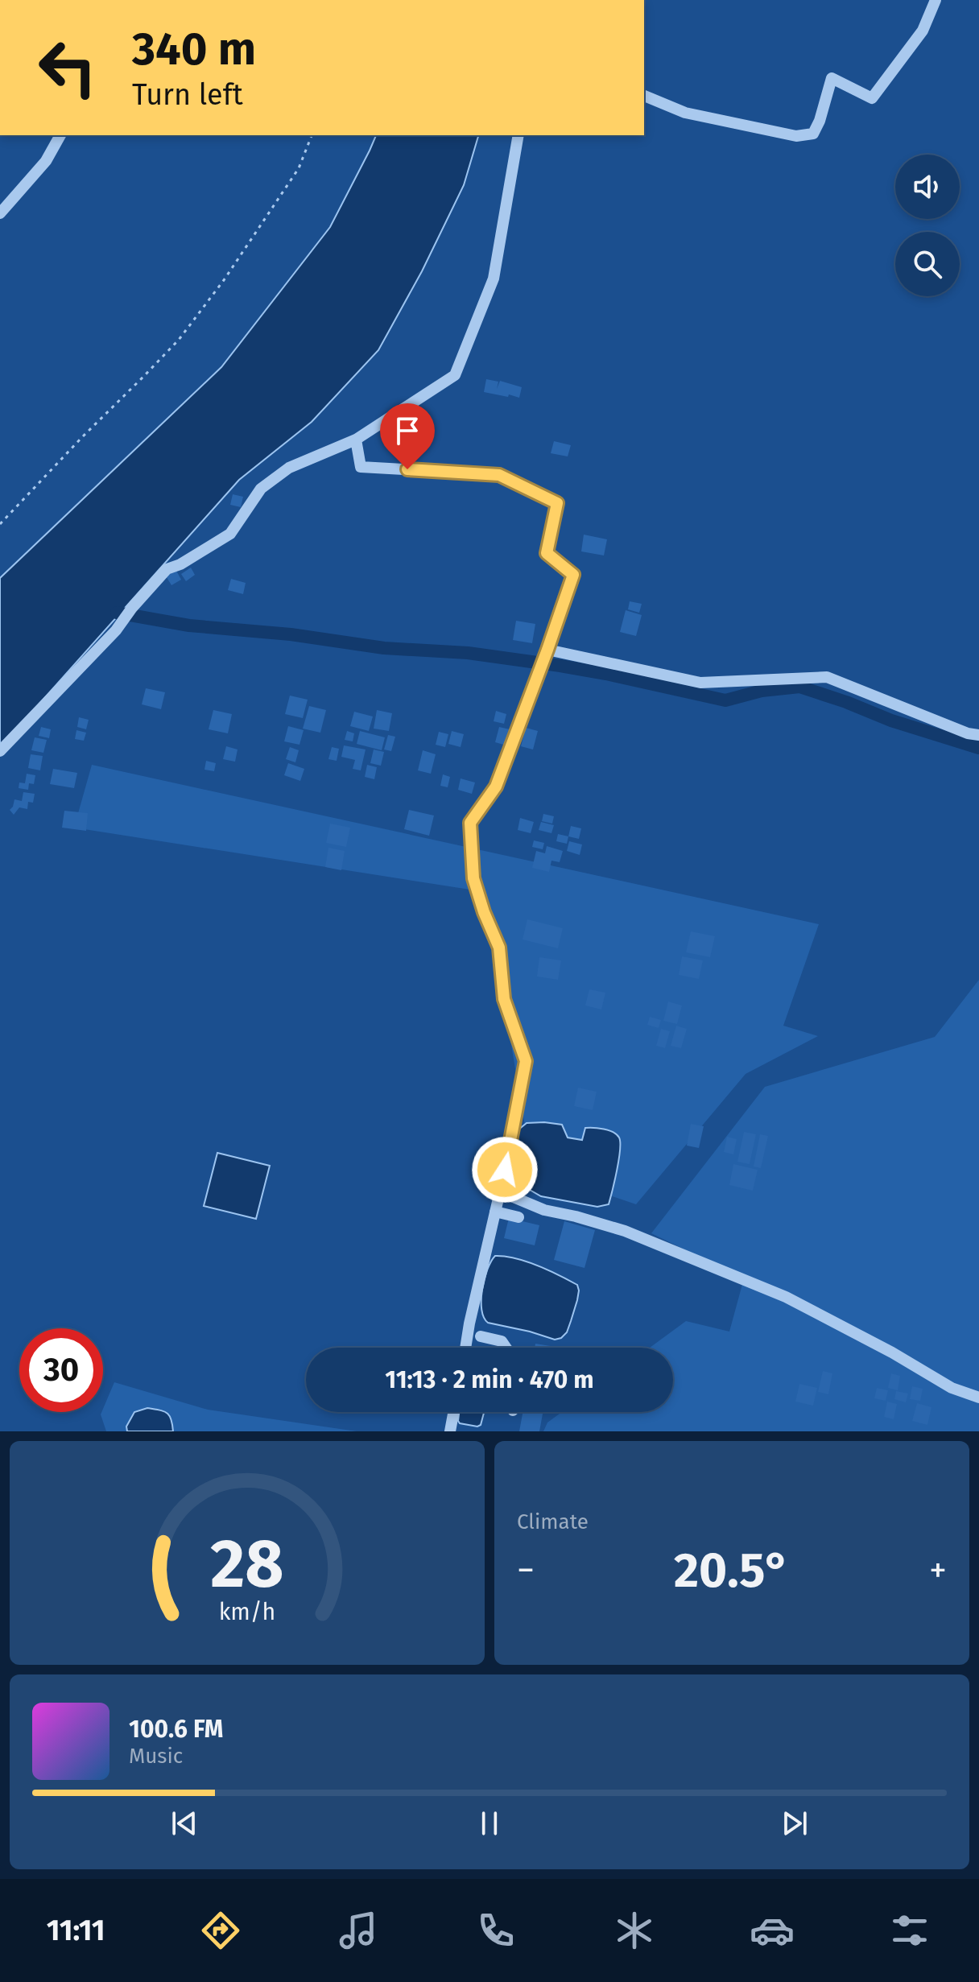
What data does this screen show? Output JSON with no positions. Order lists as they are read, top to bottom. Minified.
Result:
{"page":{"turn":["340 m","Turn left"],"limit":"30","trip":"11:13 · 2 min · 470 m","tile":"Climate","heat":["−","20.5°","+"],"song":["100.6 FM","Music"],"tabs":"11:11","gauge":["28","km/h"]}}
